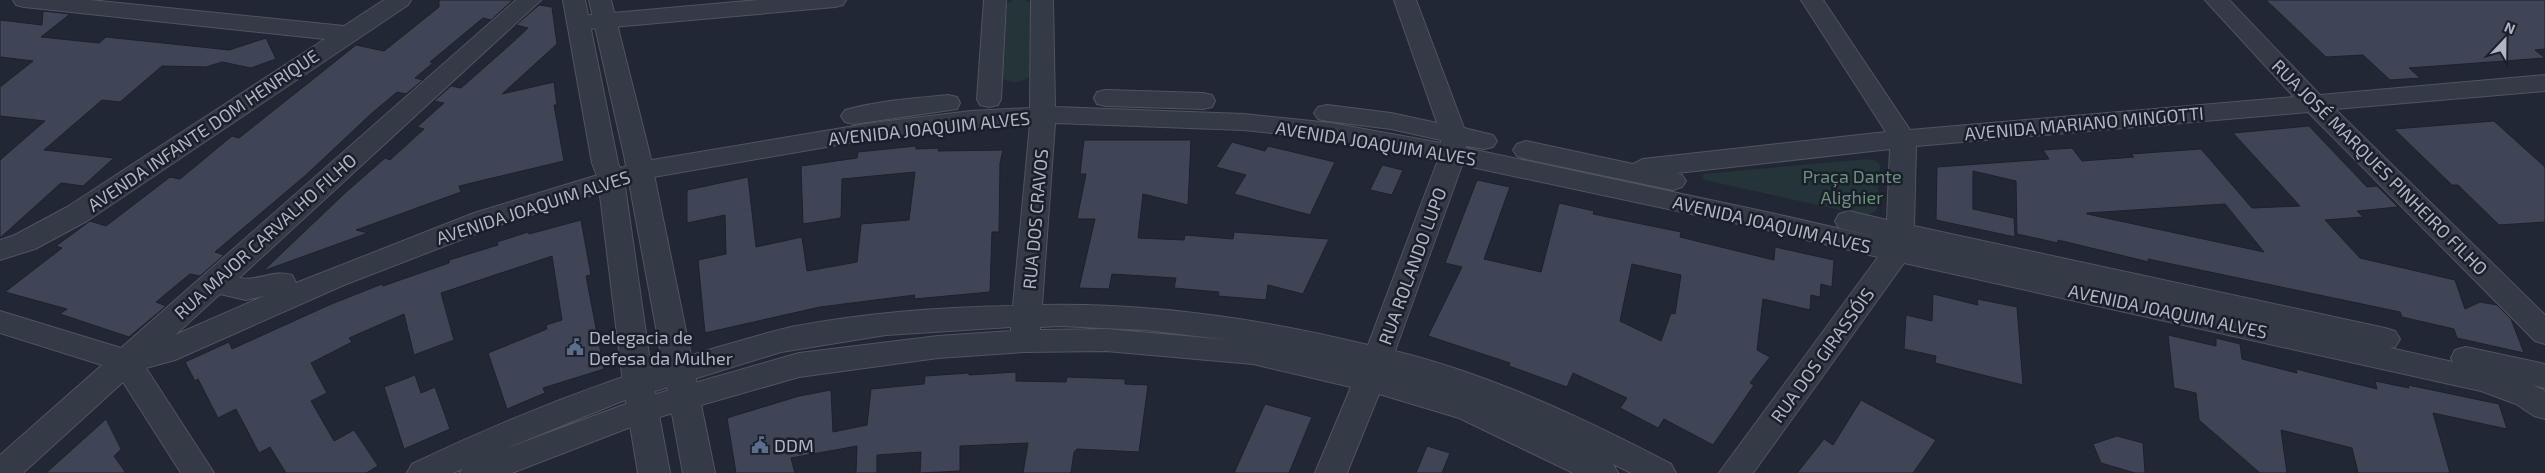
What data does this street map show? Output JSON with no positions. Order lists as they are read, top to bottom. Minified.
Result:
{"streets":{"street":["AVENIDA MARIANO MINGOTTI","AVENIDA JOAQUIM ALVES","AVENDA INFANTE DOM HENRIQUE","RUA JOSÉ MARQUES PINHEIRO FILHO","RUA DOS CRAVOS","RUA MAJOR CARVALHO FILHO","RUA ROLANDO LUPO","RUA DOS GIRASSÓIS"]},"crossings":[["AVENIDA MARIANO MINGOTTI","AVENIDA JOAQUIM ALVES"],["AVENIDA MARIANO MINGOTTI","RUA JOSÉ MARQUES PINHEIRO FILHO"],["AVENIDA JOAQUIM ALVES","RUA DOS CRAVOS"],["AVENIDA JOAQUIM ALVES","RUA MAJOR CARVALHO FILHO"],["AVENIDA JOAQUIM ALVES","RUA ROLANDO LUPO"],["AVENIDA JOAQUIM ALVES","RUA DOS GIRASSÓIS"]],"parks":["Praça Dante Alighier"],"places":{"public building":["Delegacia de Defesa da Mulher","DDM"]},"north":"top"}
